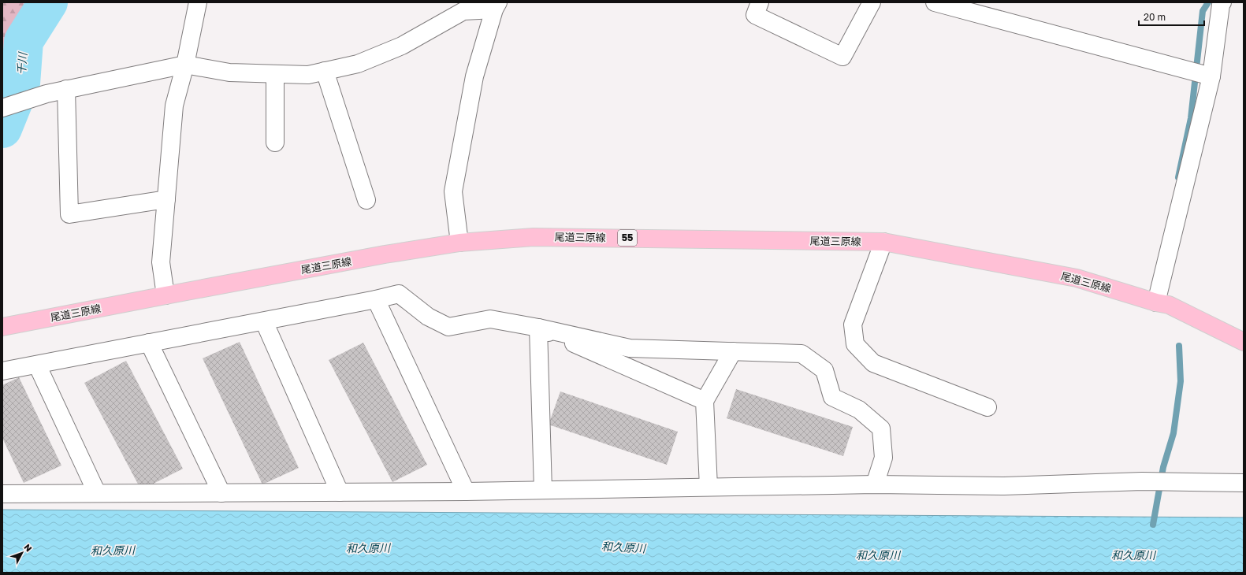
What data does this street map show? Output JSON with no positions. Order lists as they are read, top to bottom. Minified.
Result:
{"streets":{"main road":["尾道三原線","55"]},"water":["千川","和久原川"],"scale_bar":"20 m","north":"top right"}
